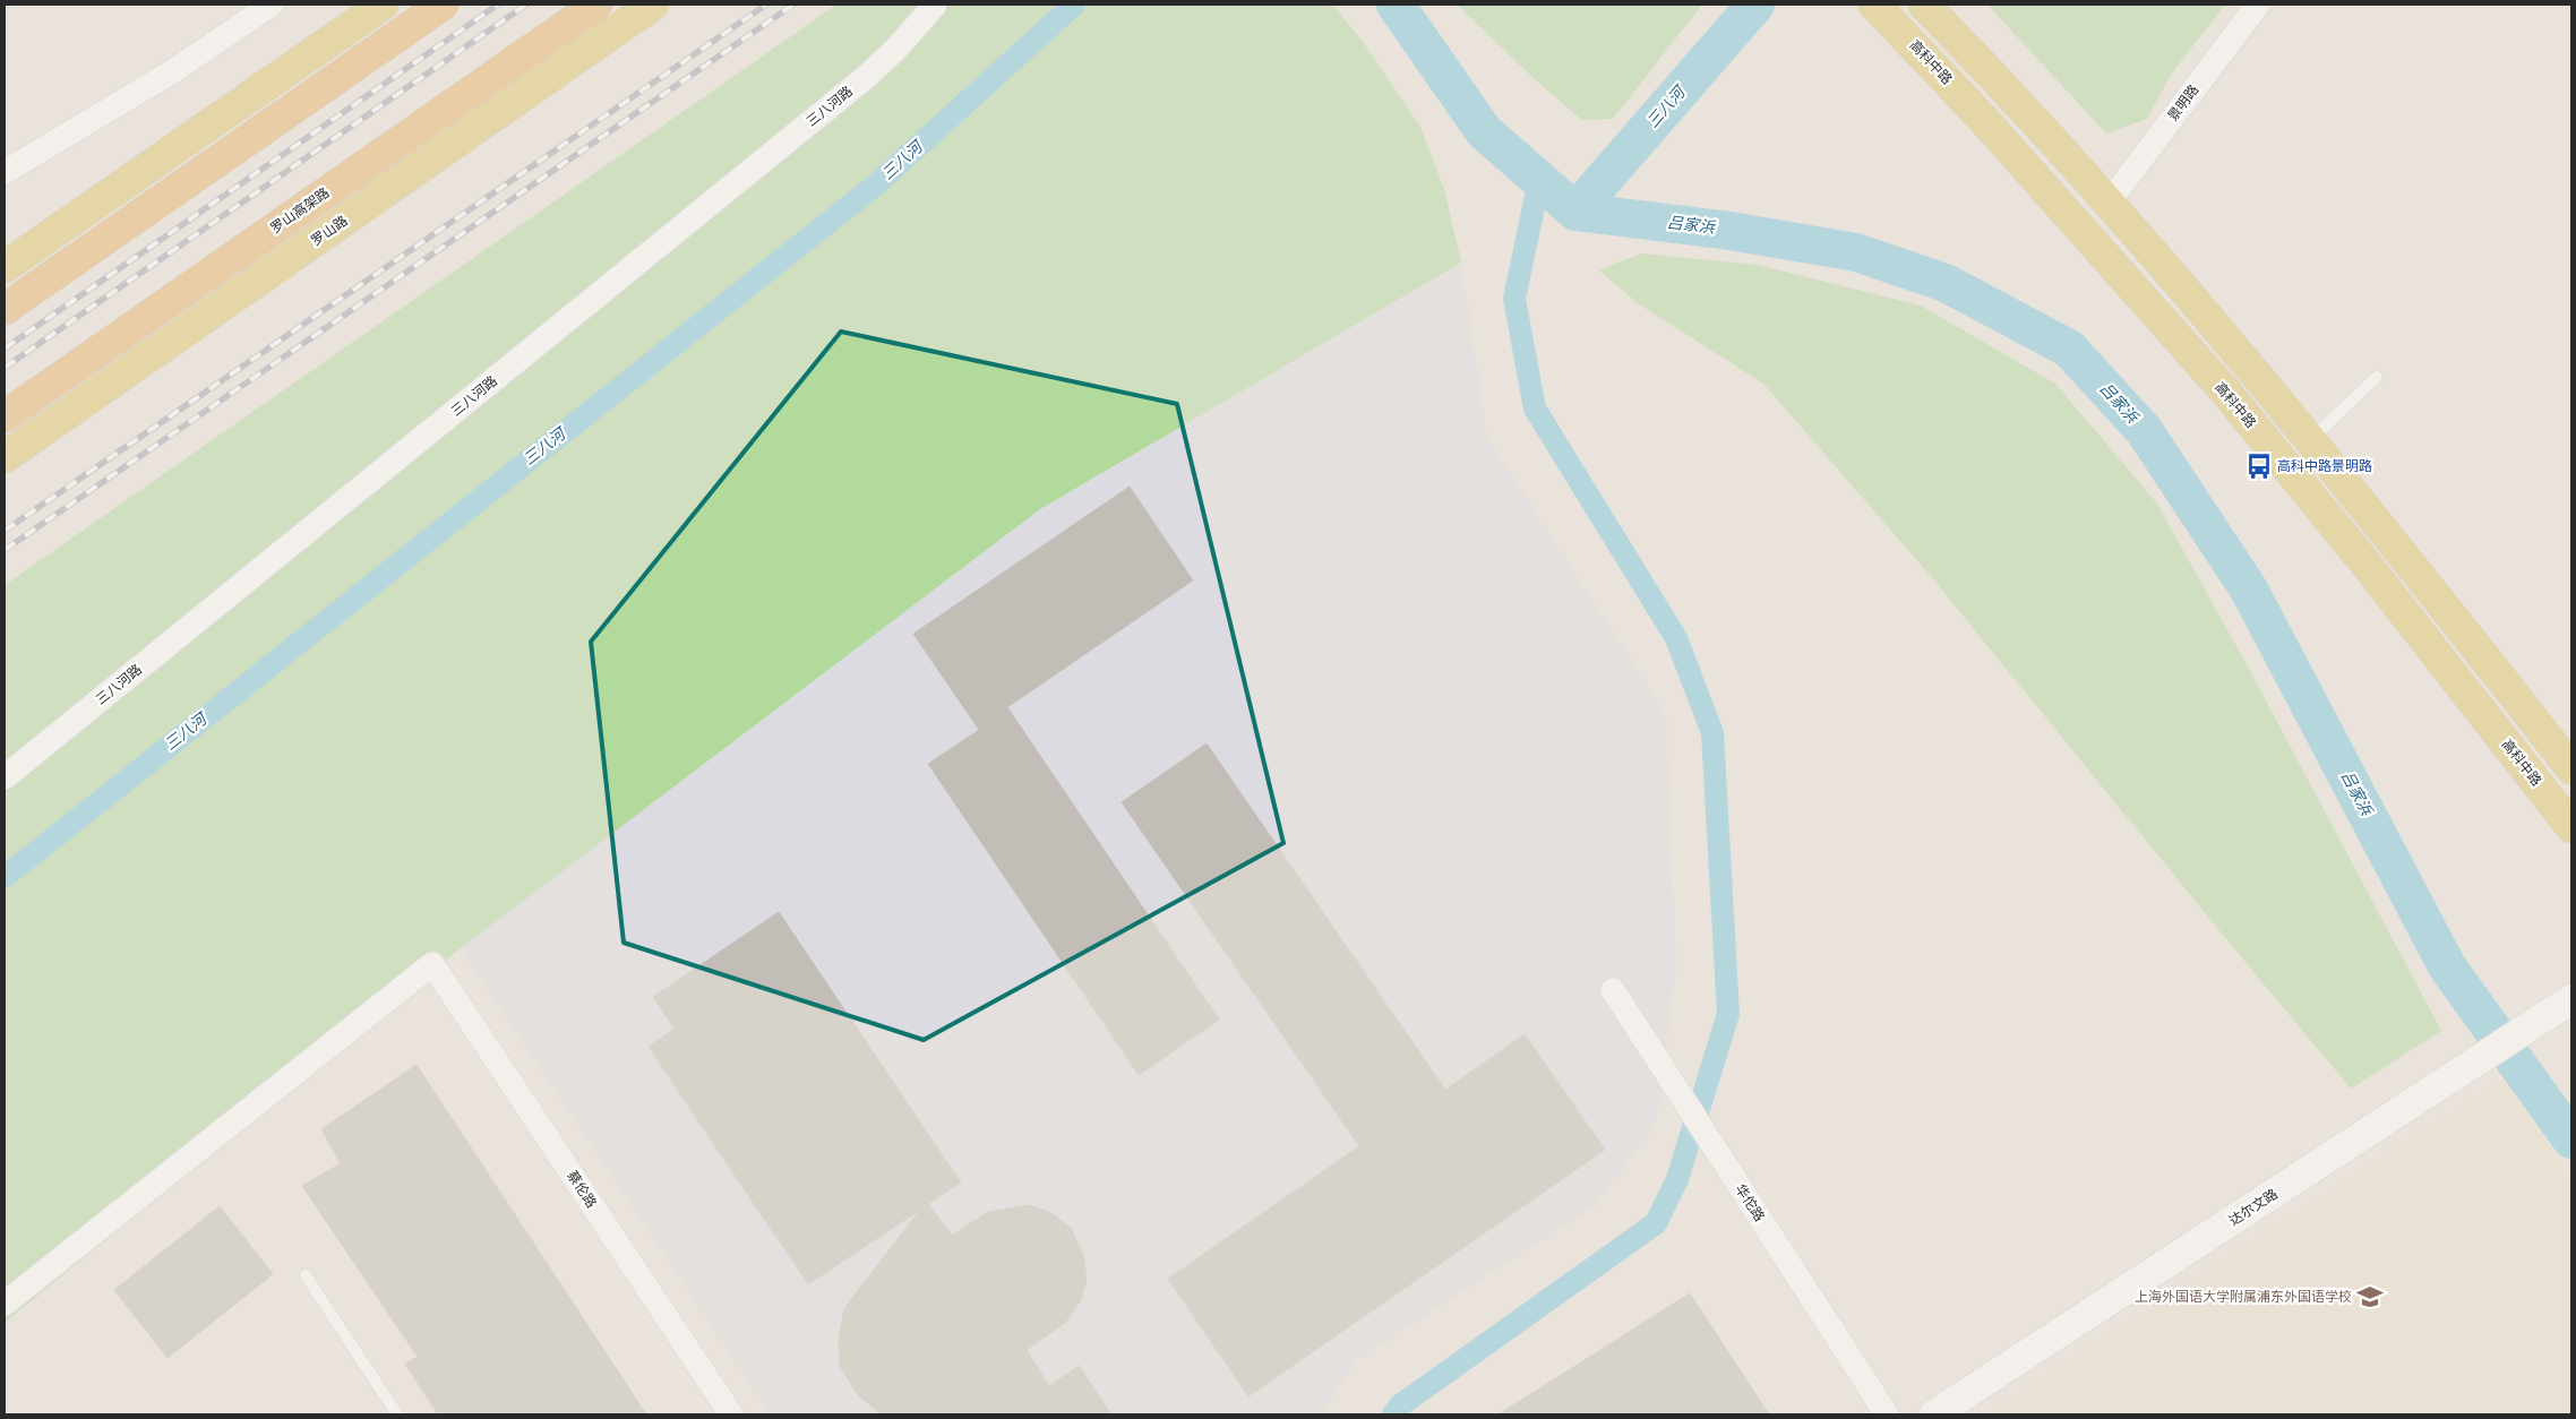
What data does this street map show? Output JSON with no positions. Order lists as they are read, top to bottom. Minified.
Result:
{"streets":{"highway":["罗山高架路"],"main road":["高科中路","罗山路"],"street":["景明路","三八河路","蔡伦路","华佗路","达尔文路"]},"water":["三八河","吕家浜"],"places":{"bus stop":["高科中路景明路"],"school or university":["上海外国语大学附属浦东外国语学校"]}}
